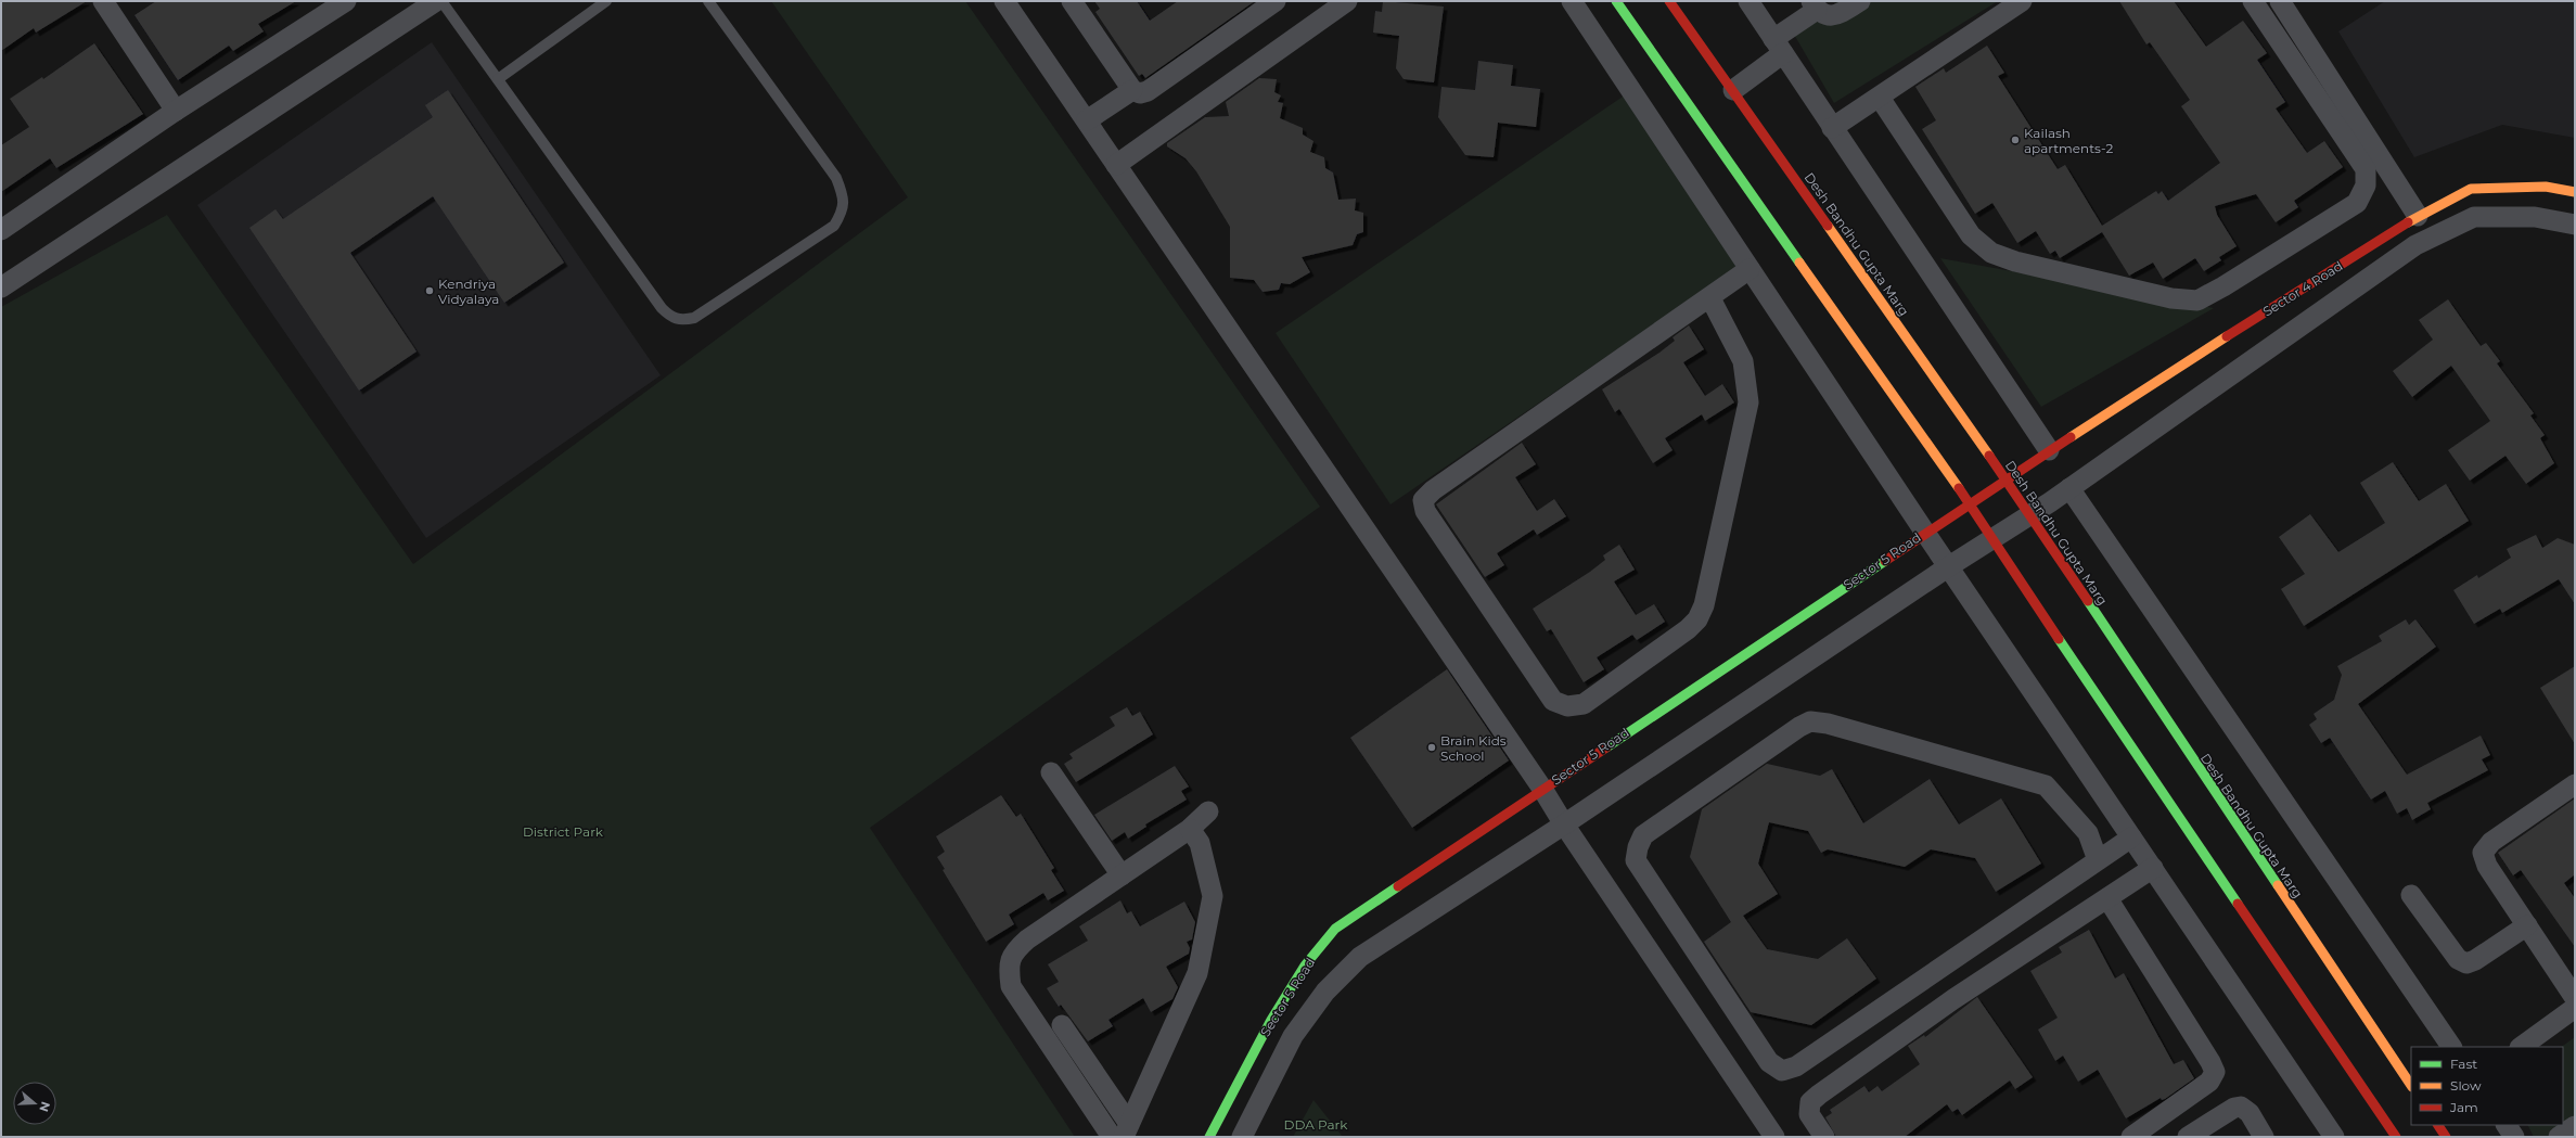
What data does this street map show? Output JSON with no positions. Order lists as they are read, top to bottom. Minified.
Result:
{"streets":{"street":["Desh Bandhu Gupta Marg","Sector 4 Road","Sector 5 Road"]},"crossings":[["Desh Bandhu Gupta Marg","Sector 5 Road"],["Sector 4 Road","Sector 5 Road"]],"parks":["District Park","DDA Park"],"places":["Kailash apartments-2","Kendriya Vidyalaya","Brain Kids School"],"legend":["Fast","Slow","Jam"],"north":"right"}
